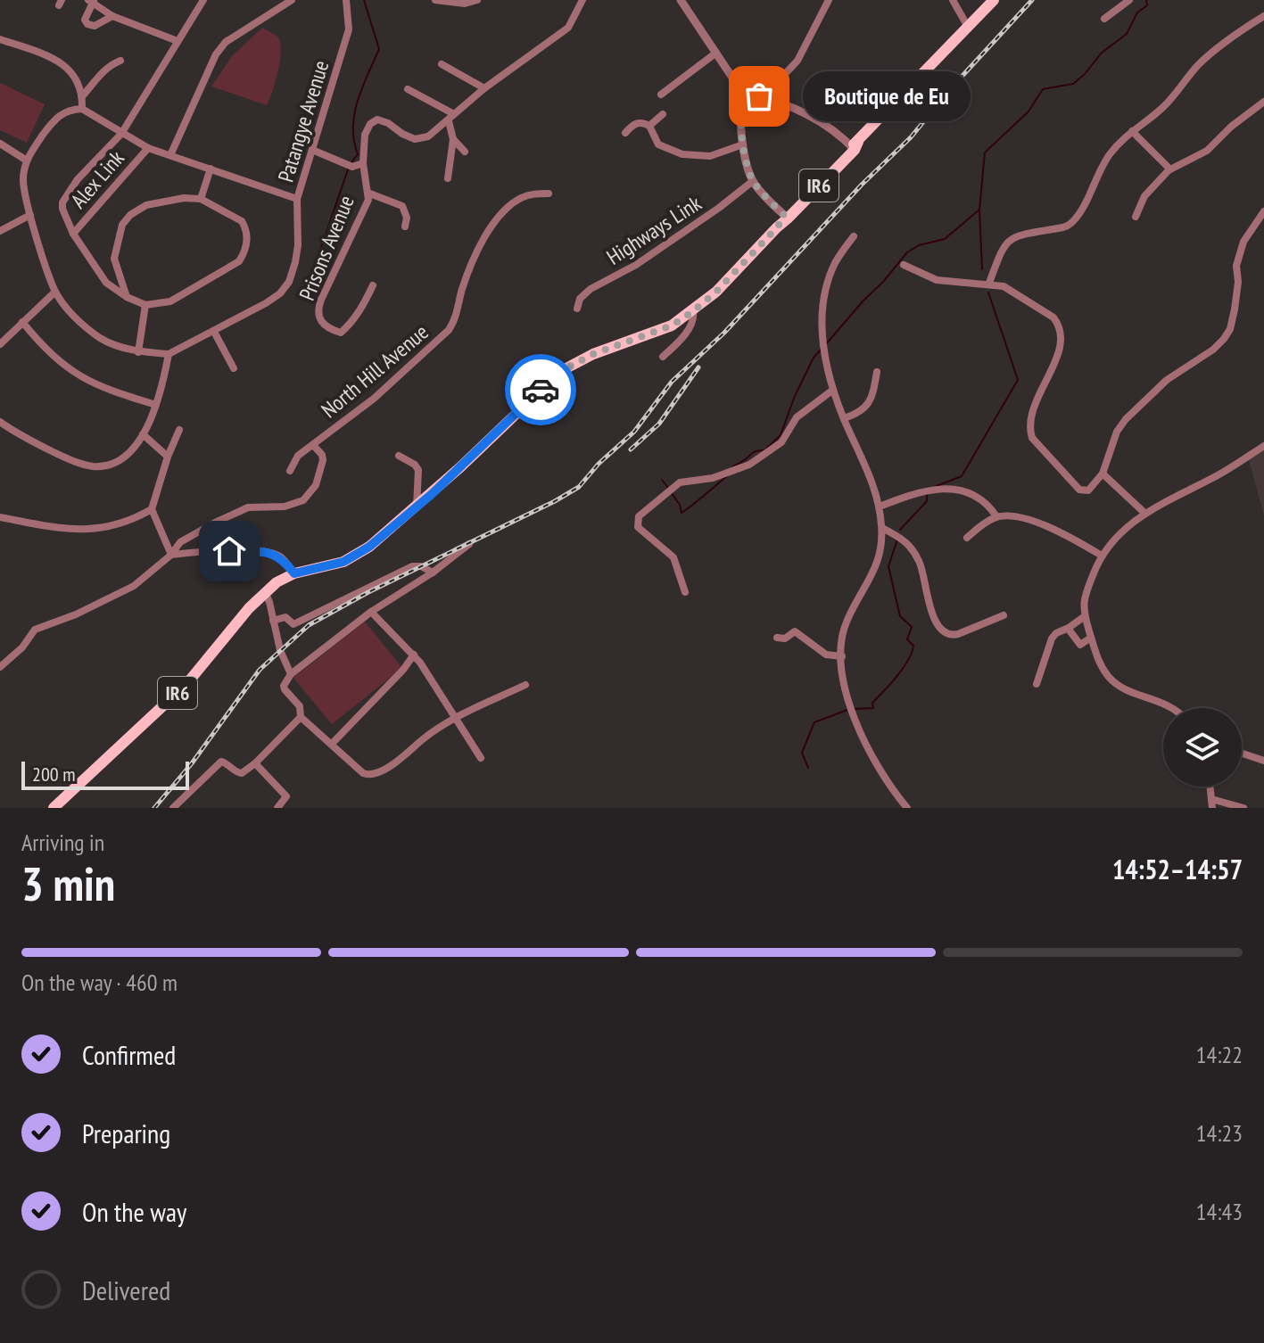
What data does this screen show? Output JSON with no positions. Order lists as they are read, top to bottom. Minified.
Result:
{"streets":{"main road":["IR6"],"street":["Patangye Avenue","Alex Link","Highways Link","Prisons Avenue","North Hill Avenue"]},"places":["Boutique de Eu"],"scale_bar":"200 m","page":{"bubble":"Boutique de Eu","scale":"200 m","heading":["3 min","Arriving in","14:52–14:57"],"bar":"On the way · 460 m","list":[["Confirmed","14:22"],["Preparing","14:23"],["On the way","14:43"],"Delivered"]}}
